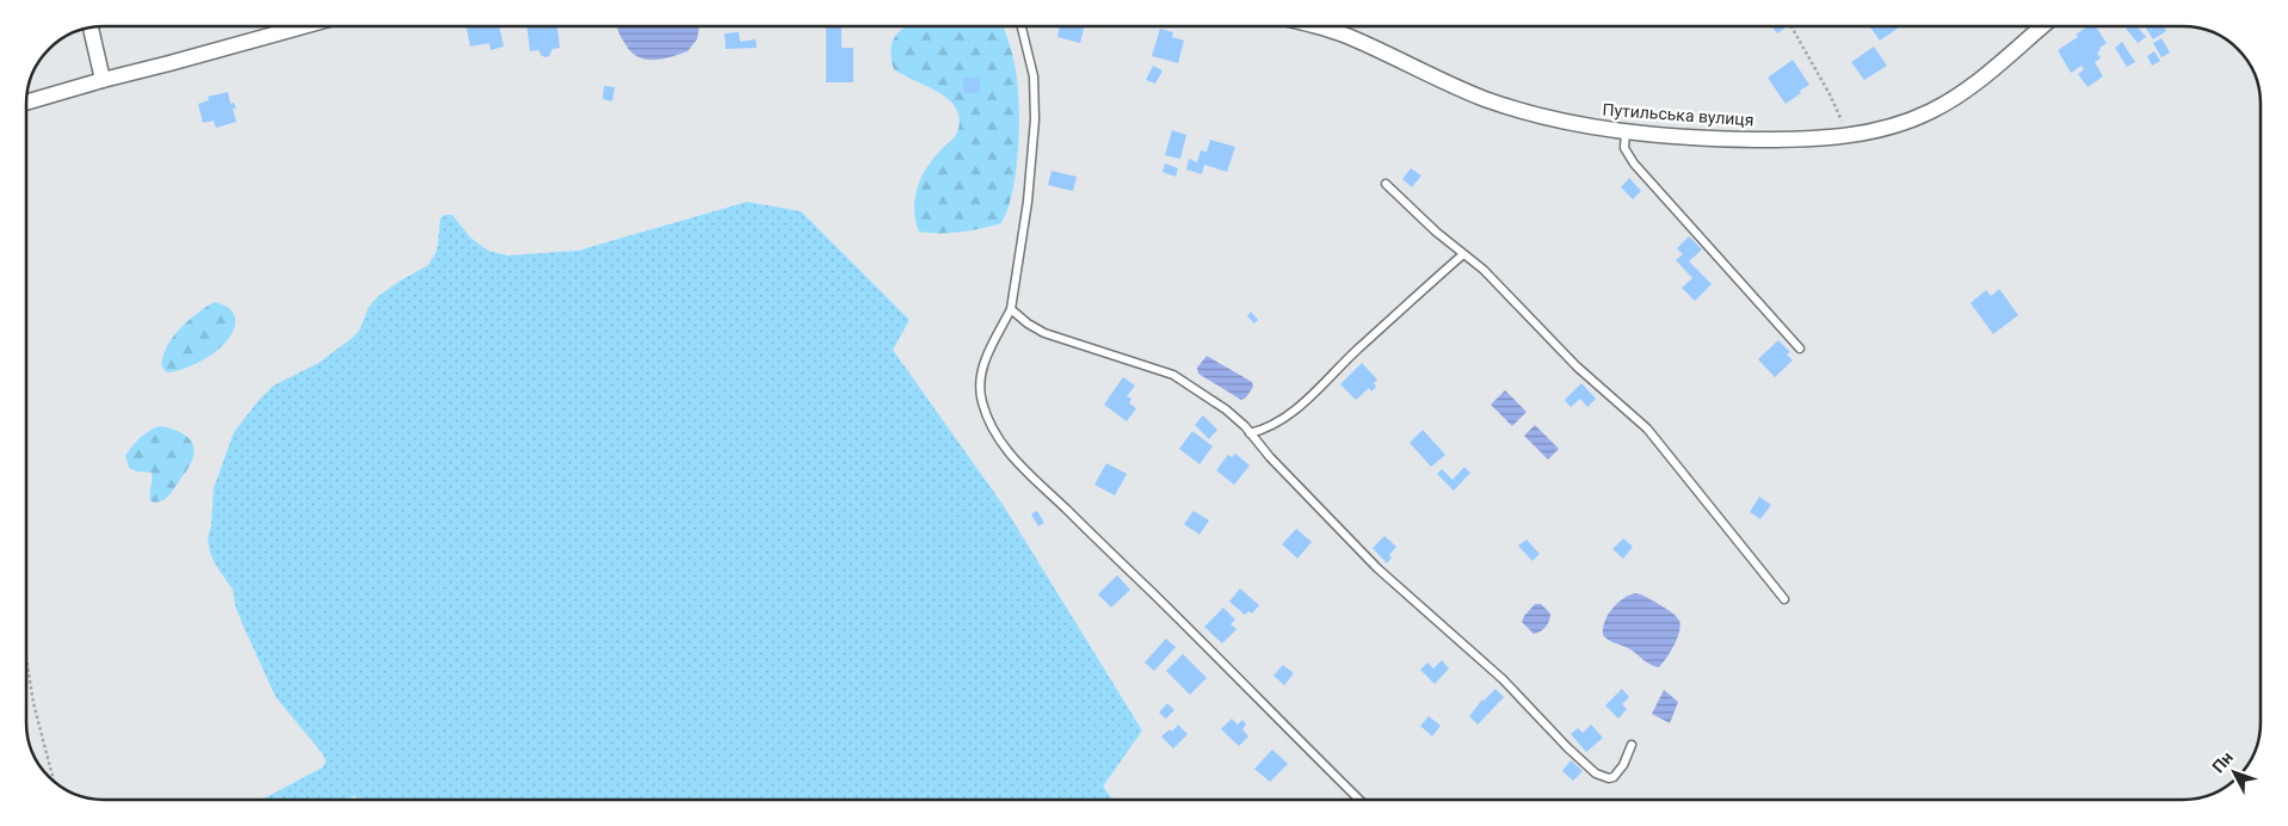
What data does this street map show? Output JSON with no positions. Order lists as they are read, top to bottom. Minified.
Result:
{"streets":{"street":["Путильська вулиця"]},"north":"top left"}
